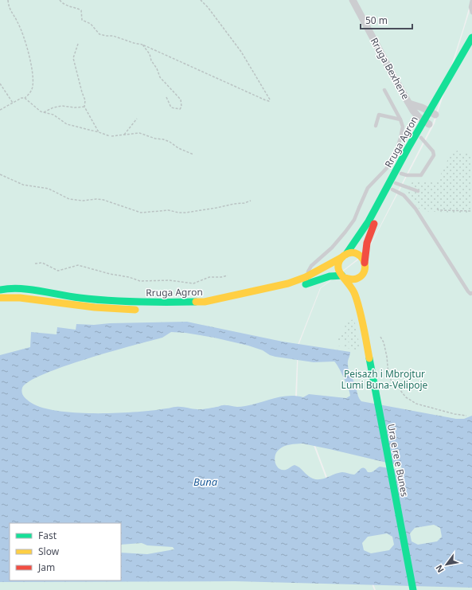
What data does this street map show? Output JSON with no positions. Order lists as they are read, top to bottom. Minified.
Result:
{"streets":{"main road":["Rruga Agron","Ura e re e Bunes"],"street":["Rruga Bexhene"]},"crossings":[["Rruga Bexhene","Rruga Agron"]],"water":["Buna"],"parks":["Peisazh i Mbrojtur Lumi Buna-Velipoje"],"legend":["Fast","Slow","Jam"],"scale_bar":"50 m","north":"bottom left"}
